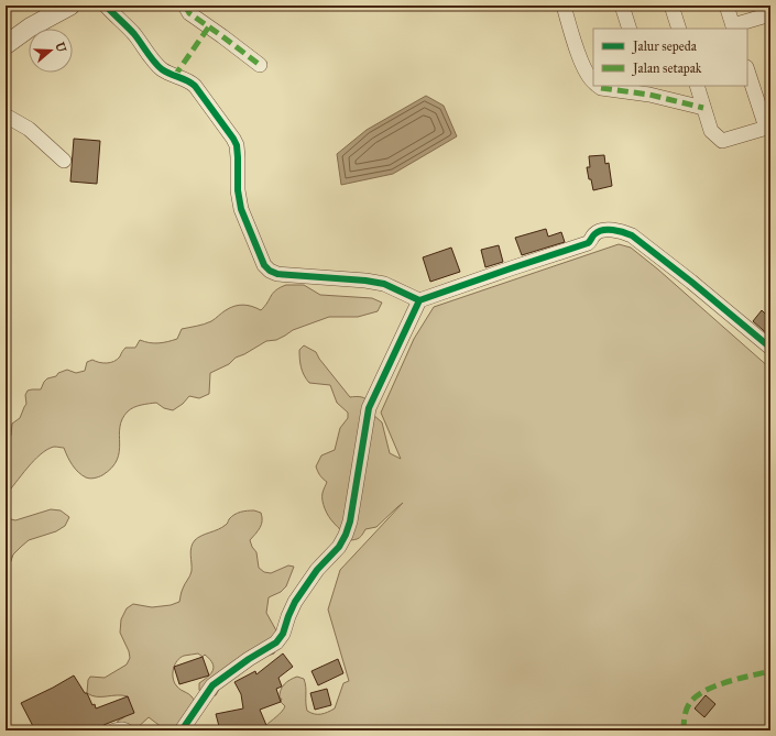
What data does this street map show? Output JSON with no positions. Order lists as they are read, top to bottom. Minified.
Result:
{"legend":["Jalur sepeda","Jalan setapak"],"north":"right"}
